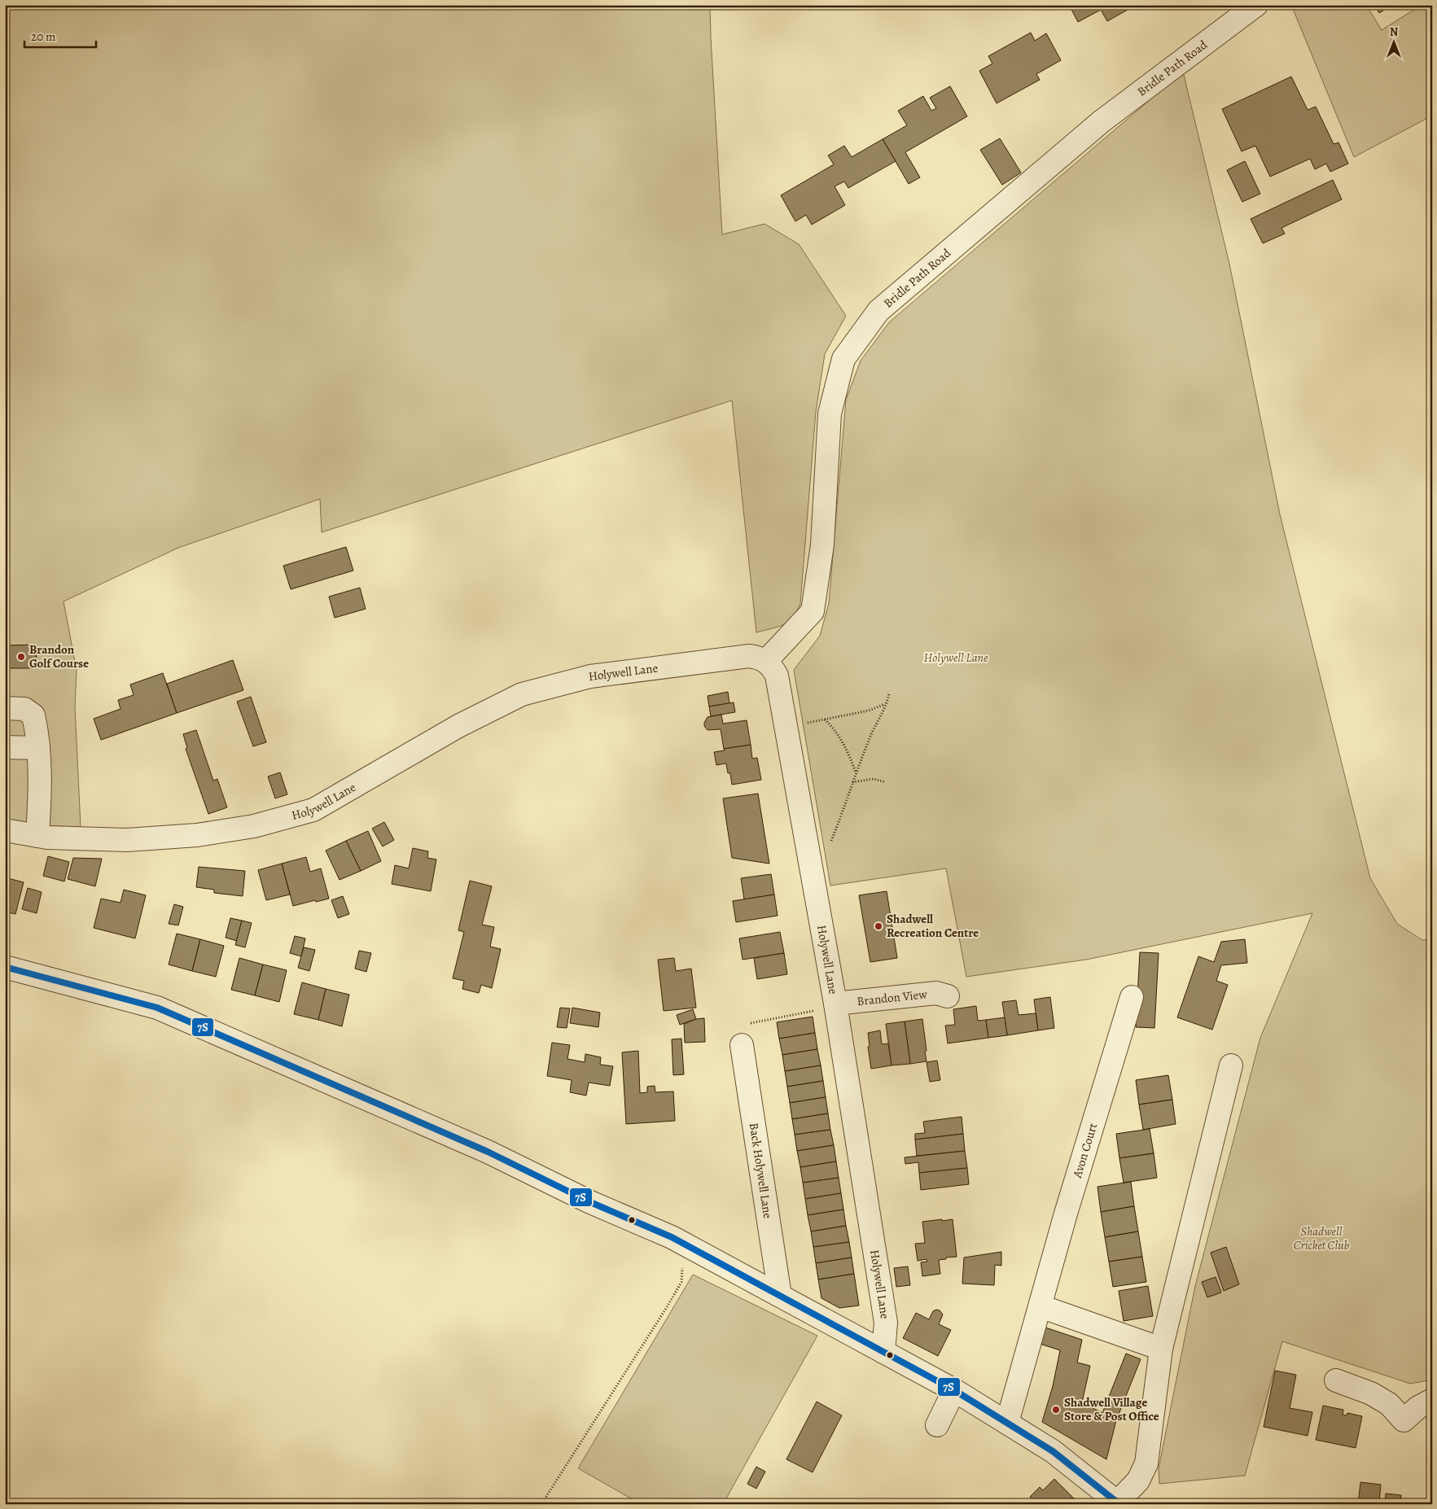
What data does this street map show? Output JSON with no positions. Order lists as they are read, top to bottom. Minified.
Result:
{"streets":{"street":["Bridle Path Road","Holywell Lane","Brandon View","Avon Court","Back Holywell Lane"]},"crossings":[["Bridle Path Road","Holywell Lane"],["Holywell Lane","Brandon View"]],"parks":["Holywell Lane","Shadwell Cricket Club"],"places":["Brandon Golf Course","Shadwell Recreation Centre","Shadwell Village Store & Post Office"],"lines":["transit line 7S"],"scale_bar":"20 m","north":"top"}
